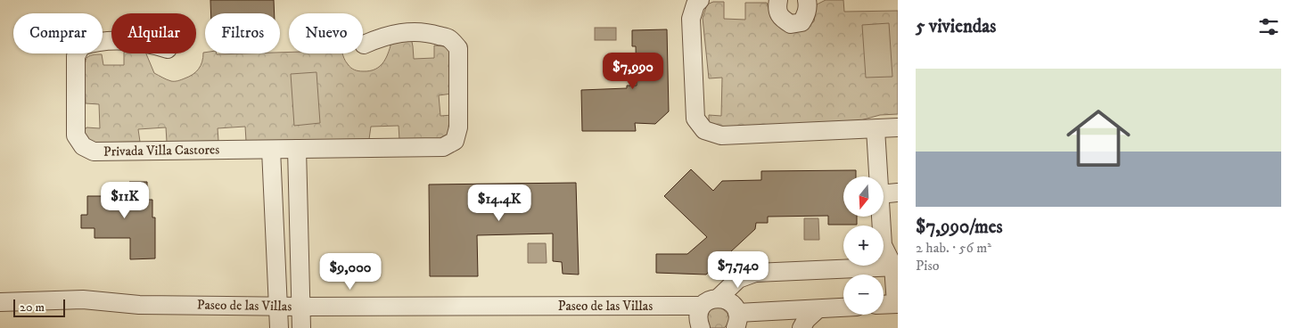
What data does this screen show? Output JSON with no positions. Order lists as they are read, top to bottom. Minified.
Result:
{"streets":{"street":["Privada Villa Castores","Paseo de las Villas"]},"scale_bar":"20 m","north":"bottom","page":{"heading":"5 viviendas","chip":["Comprar","Alquilar","Filtros","Nuevo"],"price":["$7,990","$11K","$14.4K","$7,740","$9,000"],"list":[{"name":"$7,990/mes","note":"2 hab. · 56 m² · Piso"}],"map_buttons":["+","−"],"scale":"20 m"}}
